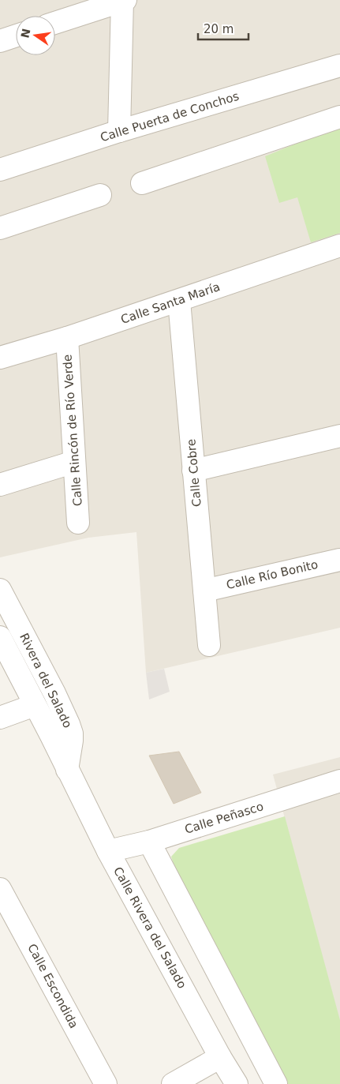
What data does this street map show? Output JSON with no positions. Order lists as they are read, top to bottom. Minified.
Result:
{"streets":{"street":["Calle Puerta de Conchos","Calle Santa María","Calle Rincón de Río Verde","Calle Cobre","Calle Río Bonito","Rivera del Salado","Calle Peñasco","Calle Rivera del Salado","Calle Escondida"]},"crossings":[["Calle Santa María","Calle Rincón de Río Verde"],["Calle Santa María","Calle Cobre"],["Calle Cobre","Calle Río Bonito"],["Rivera del Salado","Calle Rivera del Salado"],["Calle Peñasco","Calle Rivera del Salado"]],"scale_bar":"20 m","north":"left"}
